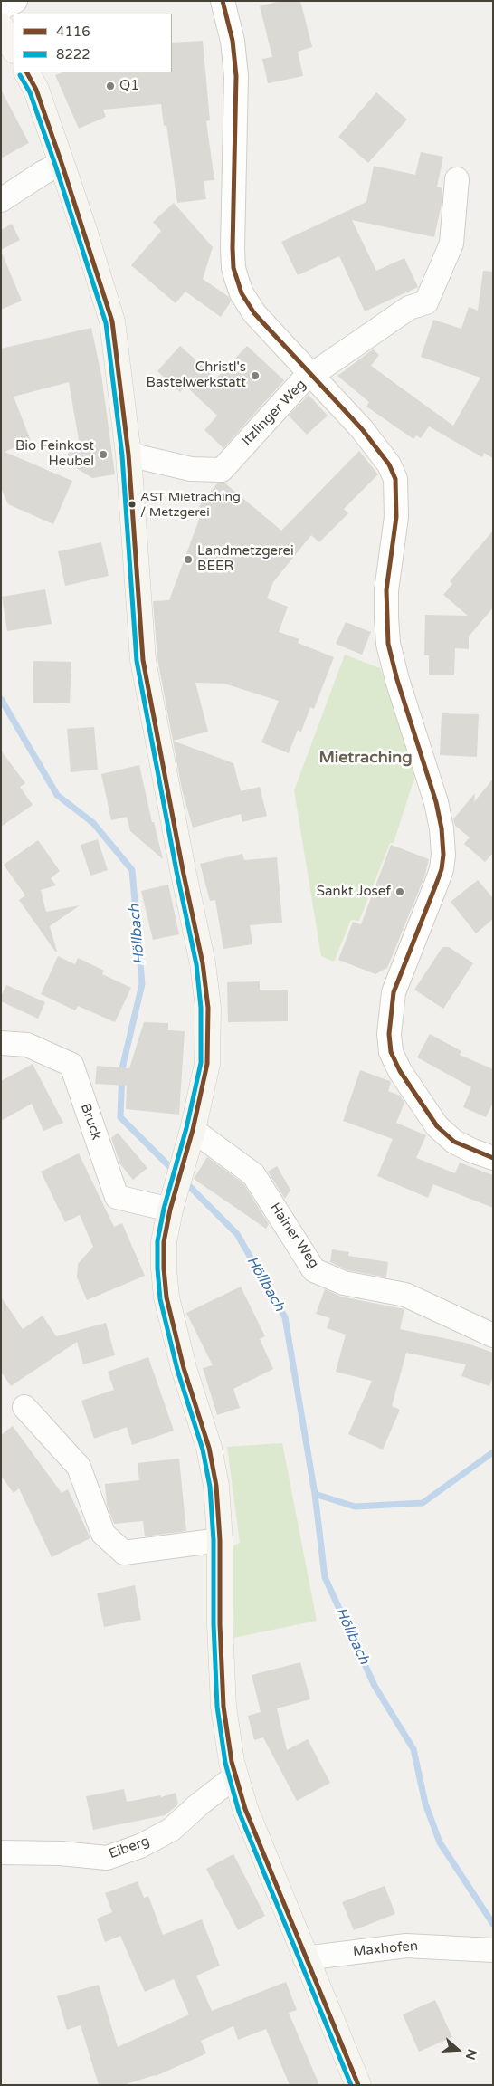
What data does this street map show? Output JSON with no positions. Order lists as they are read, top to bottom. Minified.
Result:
{"streets":{"street":["Itzlinger Weg","Bruck","Hainer Weg","Eiberg","Maxhofen"]},"districts":["Mietraching"],"water":["Höllbach"],"places":["Q1","Christl's Bastelwerkstatt","Bio Feinkost Heubel","AST Mietraching / Metzgerei","Landmetzgerei BEER","Sankt Josef"],"lines":["transit line 4116","transit line 8222"],"legend":["4116","8222"],"north":"right"}
